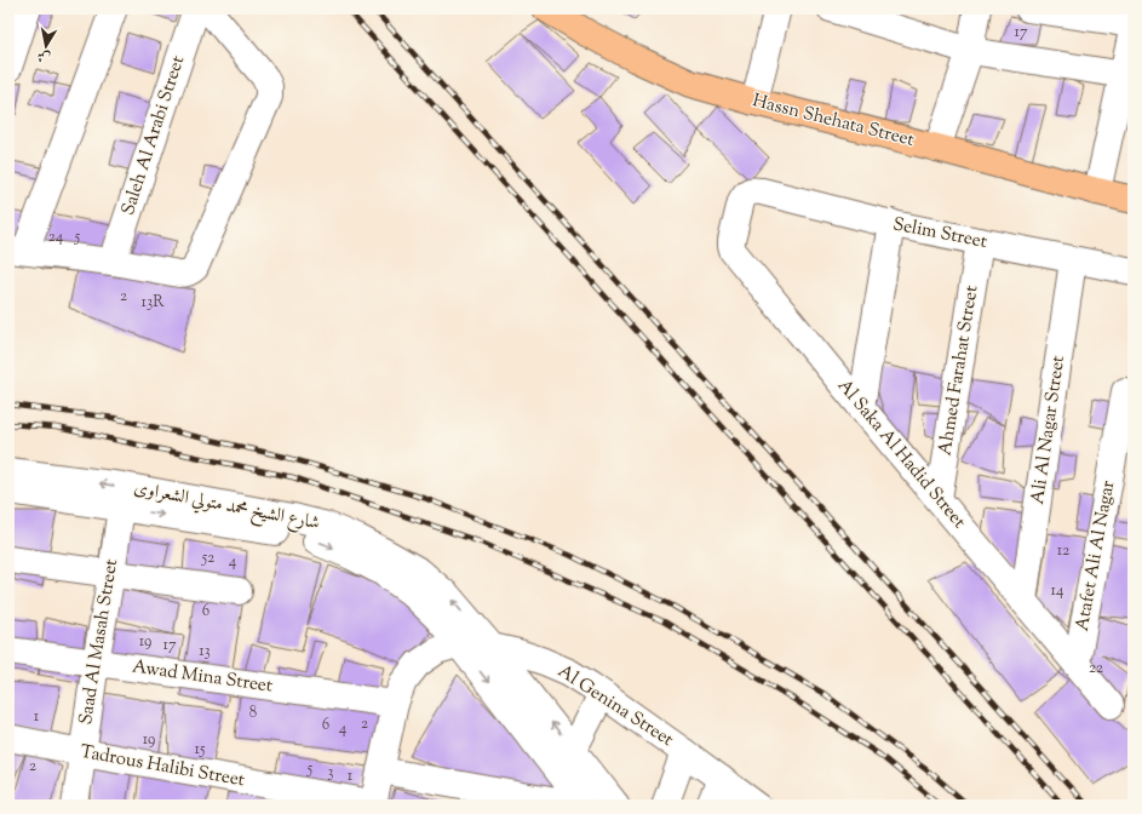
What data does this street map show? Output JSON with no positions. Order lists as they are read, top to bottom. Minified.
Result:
{"streets":{"main road":["Hassn Shehata Street"],"street":["Saleh Al Arabi Street","Selim Street","Ahmed Farahat Street","Ali Al Nagar Street","Al Saka Al Hadid Street","شارع الشيخ محمد متولي الشعراوى","Atafet Ali Al Nagar","Saad Al Masah Street","Awad Mina Street","Al Genina Street","Tadrous Halibi Street"]},"crossings":[["Selim Street","Ahmed Farahat Street"],["Selim Street","Ali Al Nagar Street"],["Selim Street","Al Saka Al Hadid Street"],["Ahmed Farahat Street","Al Saka Al Hadid Street"],["Ali Al Nagar Street","Al Saka Al Hadid Street"],["Al Saka Al Hadid Street","Atafet Ali Al Nagar"],["شارع الشيخ محمد متولي الشعراوى","Saad Al Masah Street"],["شارع الشيخ محمد متولي الشعراوى","Al Genina Street"],["Saad Al Masah Street","Awad Mina Street"],["Saad Al Masah Street","Tadrous Halibi Street"]],"house_numbers":["17","24","5","2","13R","12","52","4","14","6","19","17","13","22","8","1","2","6","4","19","15","2","5","3","1"],"north":"bottom"}
